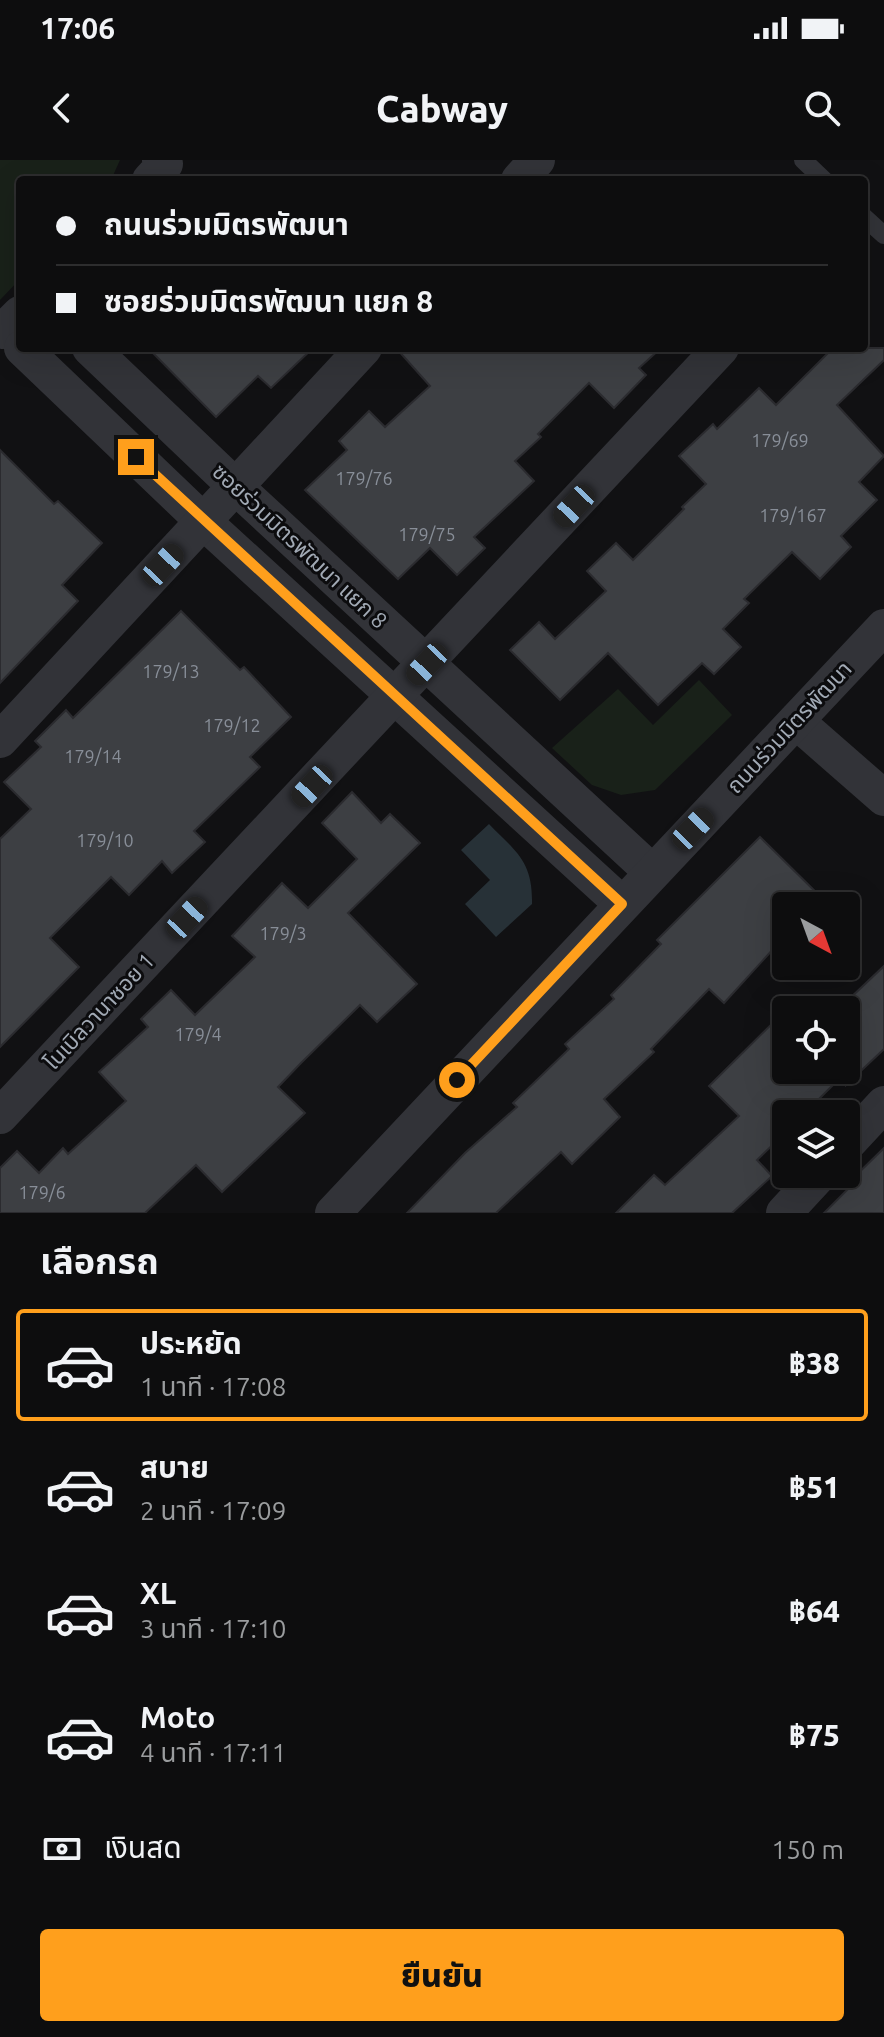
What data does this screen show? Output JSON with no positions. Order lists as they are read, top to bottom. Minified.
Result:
{"streets":{"street":["ซอยร่วมมิตรพัฒนา แยก 8","ถนนร่วมมิตรพัฒนา","โนเบิลวานาซอย 1"]},"crossings":[["ซอยร่วมมิตรพัฒนา แยก 8","ถนนร่วมมิตรพัฒนา"],["ซอยร่วมมิตรพัฒนา แยก 8","โนเบิลวานาซอย 1"]],"house_numbers":["179/69","179/76","179/167","179/75","179/13","179/12","179/14","179/10","179/3","179/4","179/6"],"north":"bottom right","page":{"status":"17:06","header":"Cabway","banner":["ถนนร่วมมิตรพัฒนา","ซอยร่วมมิตรพัฒนา แยก 8"],"heading":"เลือกรถ","list":[{"name":"ประหยัด","note":"1 นาที · 17:08","value":"฿38"},{"name":"สบาย","note":"2 นาที · 17:09","value":"฿51"},{"name":"XL","note":"3 นาที · 17:10","value":"฿64"},{"name":"Moto","note":"4 นาที · 17:11","value":"฿75"}],"pay":["เงินสด","150 m"],"buttons":"ยืนยัน"}}
